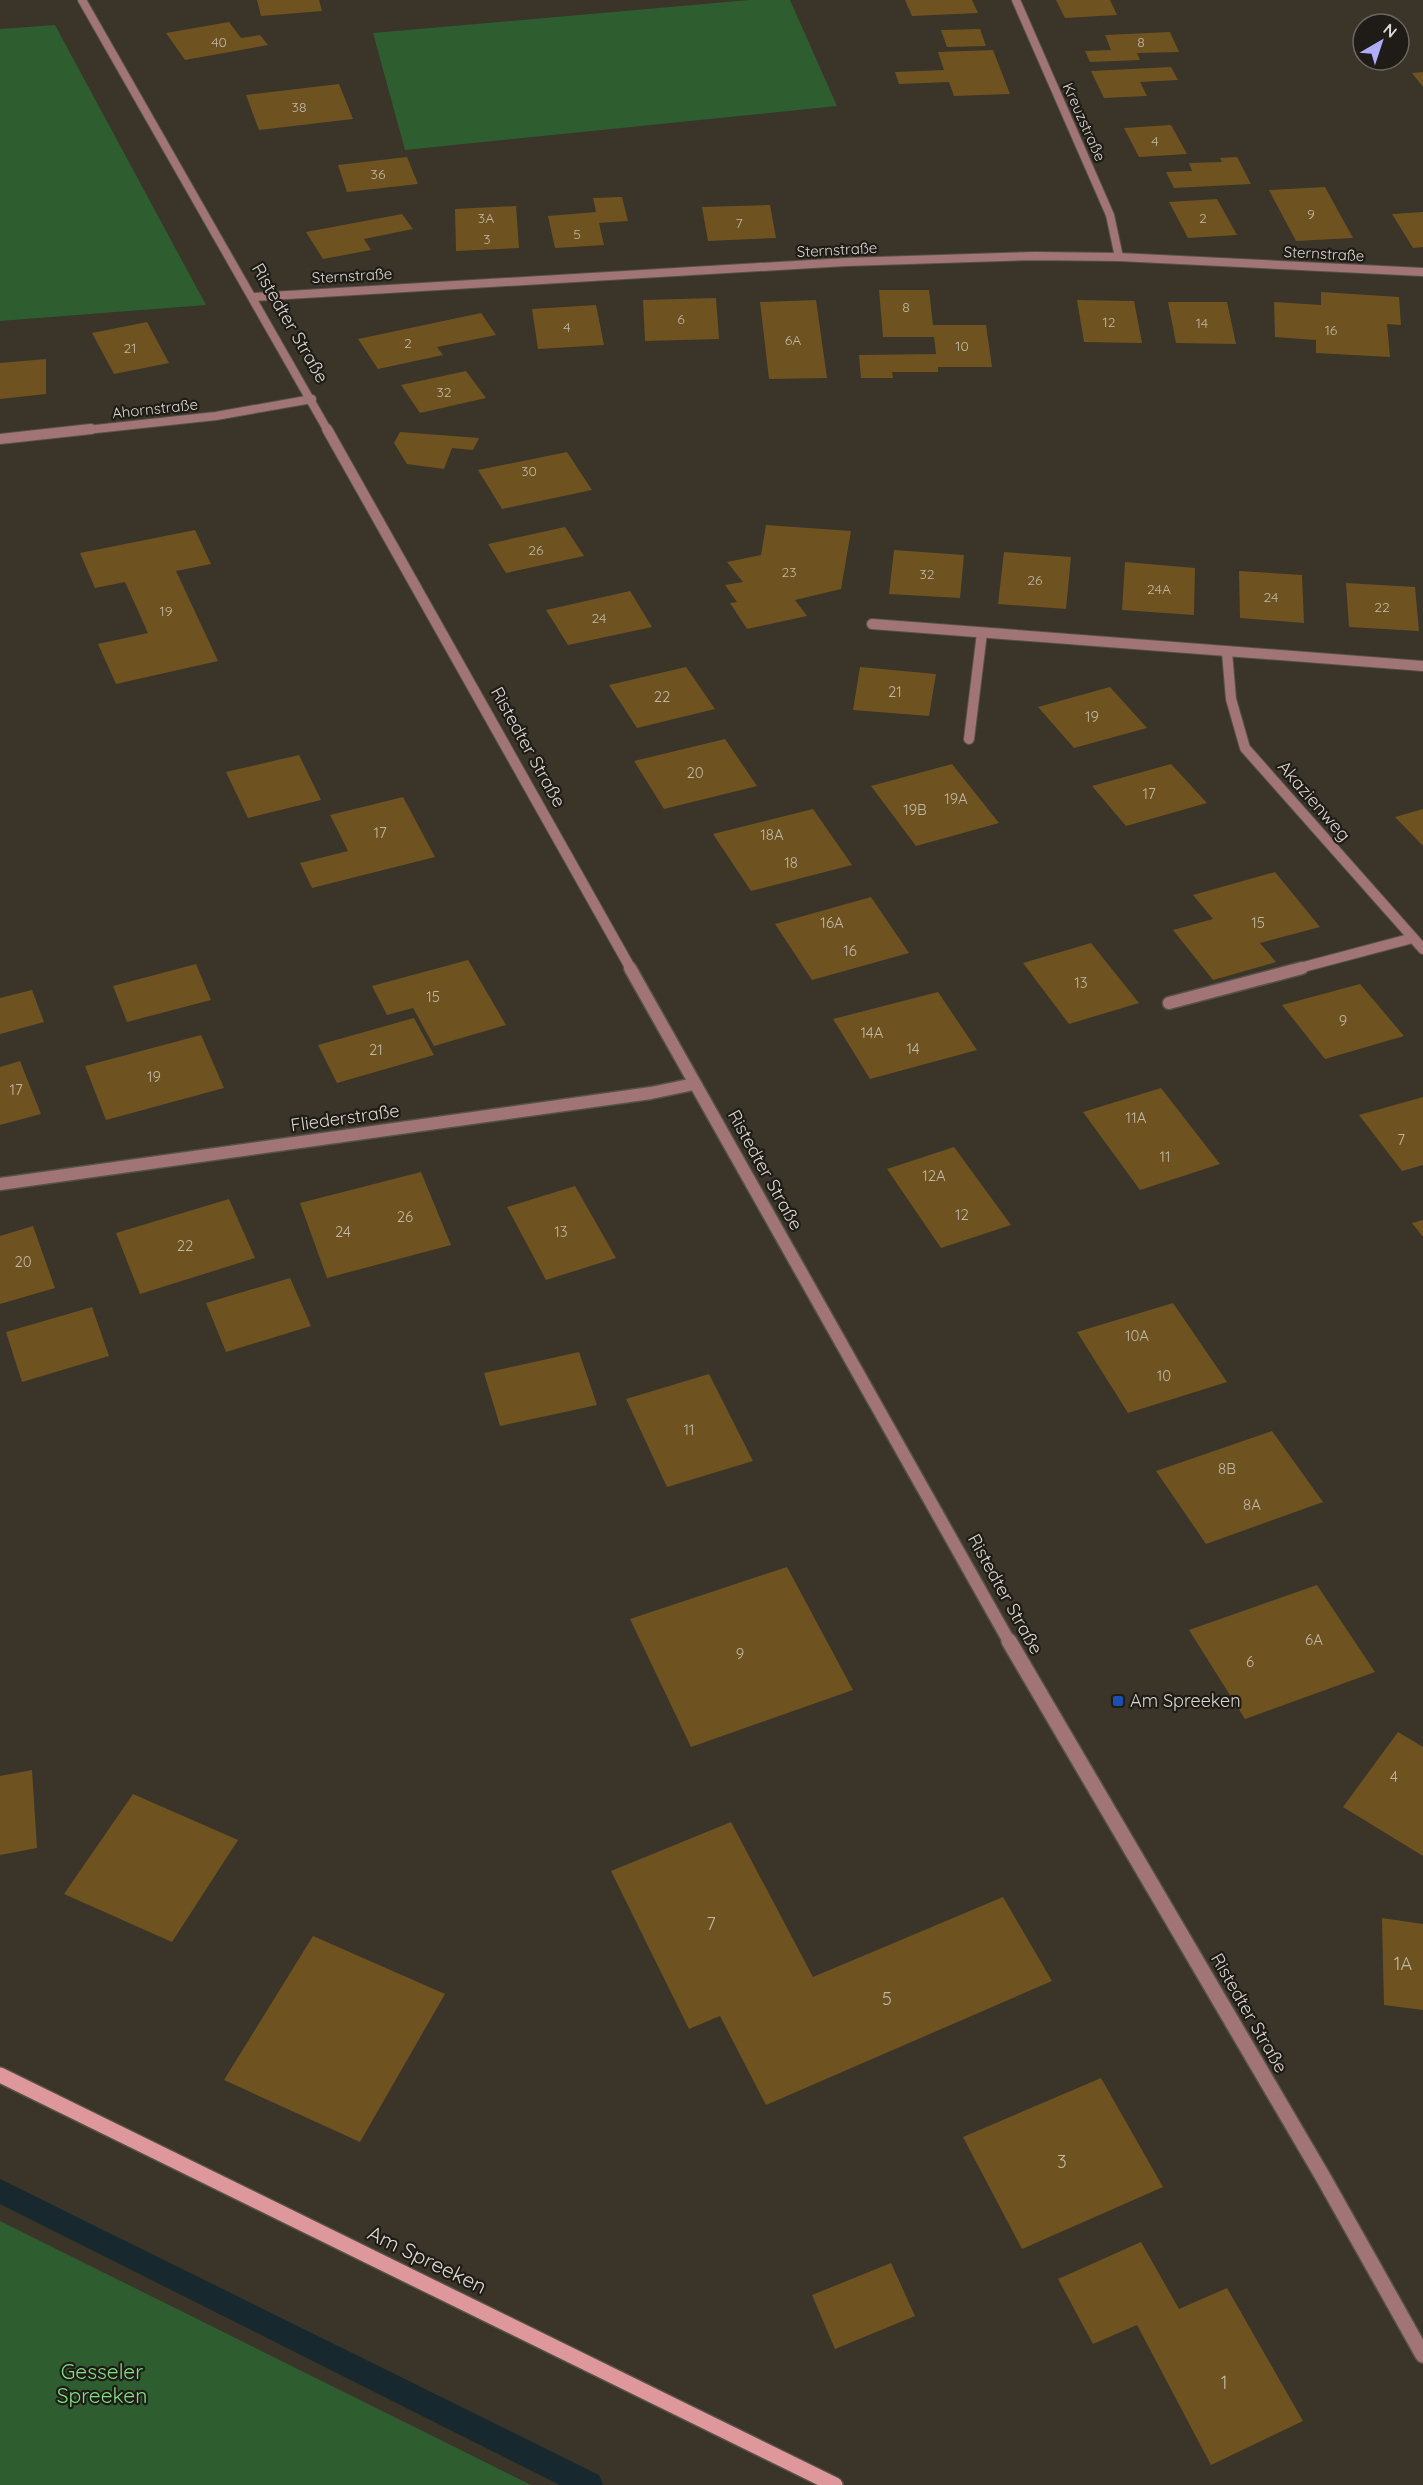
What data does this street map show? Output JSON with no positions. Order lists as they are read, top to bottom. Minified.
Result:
{"streets":{"street":["Kreuzstraße","Sternstraße","Ristedter Straße","Ahornstraße","Akazienweg","Fliederstraße","Am Spreeken"]},"crossings":[["Kreuzstraße","Sternstraße"],["Sternstraße","Ristedter Straße"],["Ristedter Straße","Ahornstraße"],["Ristedter Straße","Fliederstraße"]],"parks":["Gesseler Spreeken"],"places":{"transit":["Am Spreeken"]},"house_numbers":["40","8","38","4","36","9","3A","2","7","5","3","8","6","12","14","4","16","6A","2","10","21","32","30","26","23","32","26","24A","24","22","19","24","21","22","19","20","17","19A","19B","17","18A","18","16A","15","16","13","15","9","14A","14","21","19","17","11A","7","11","12A","12","26","24","13","22","20","10A","10","11","8B","8A","6A","9","6","4","7","1A","5","3","1"],"north":"top right"}
